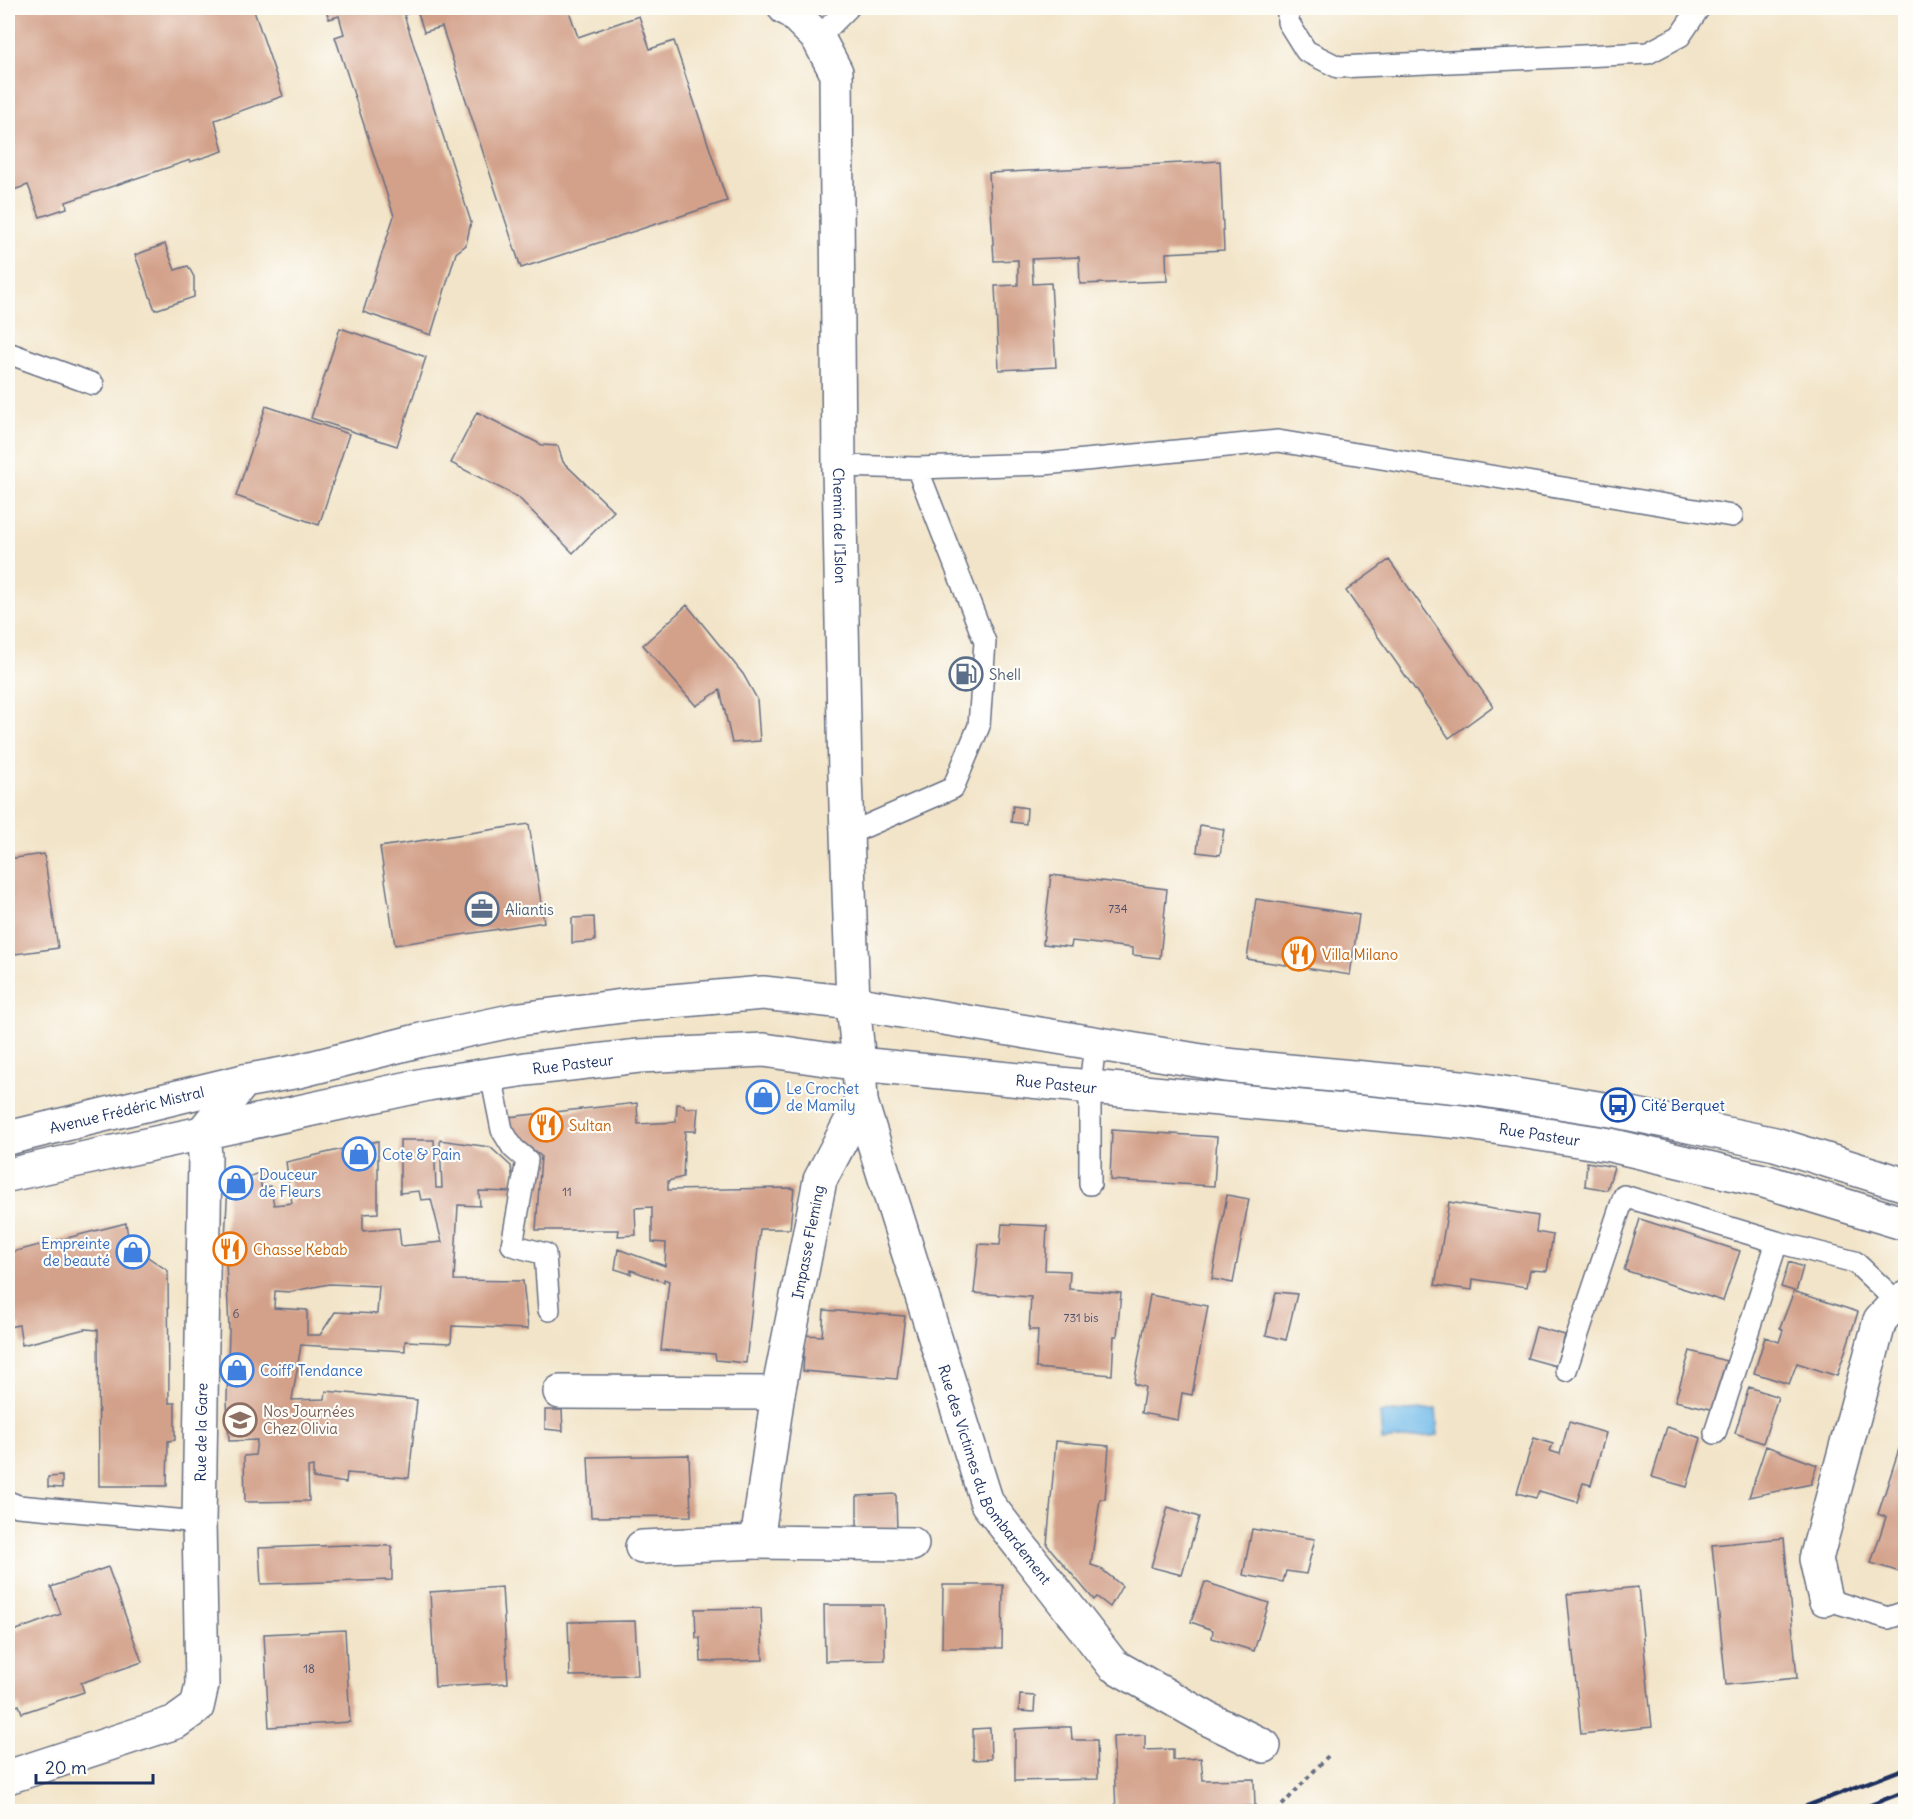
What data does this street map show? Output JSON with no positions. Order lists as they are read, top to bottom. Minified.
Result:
{"streets":{"main road":["Chemin de l'Islon","Rue Pasteur","Avenue Frédéric Mistral","Impasse Fleming","Rue de la Gare","Rue des Victimes du Bombardement"]},"crossings":[["Chemin de l'Islon","Rue Pasteur"],["Rue Pasteur","Rue de la Gare"],["Impasse Fleming","Rue des Victimes du Bombardement"]],"places":{"fuel station":["Shell"],"office":["Aliantis"],"restaurant":["Villa Milano","Sultan","Chasse Kebab"],"shop":["Le Crochet de Mamily","Cote & Pain","Douceur de Fleurs","Empreinte de beauté","Coiff' Tendance"],"bus stop":["Cité Berquet"],"school or university":["Nos Journées Chez Olivia"]},"house_numbers":["734","11","6","731 bis","18"],"scale_bar":"20 m"}
